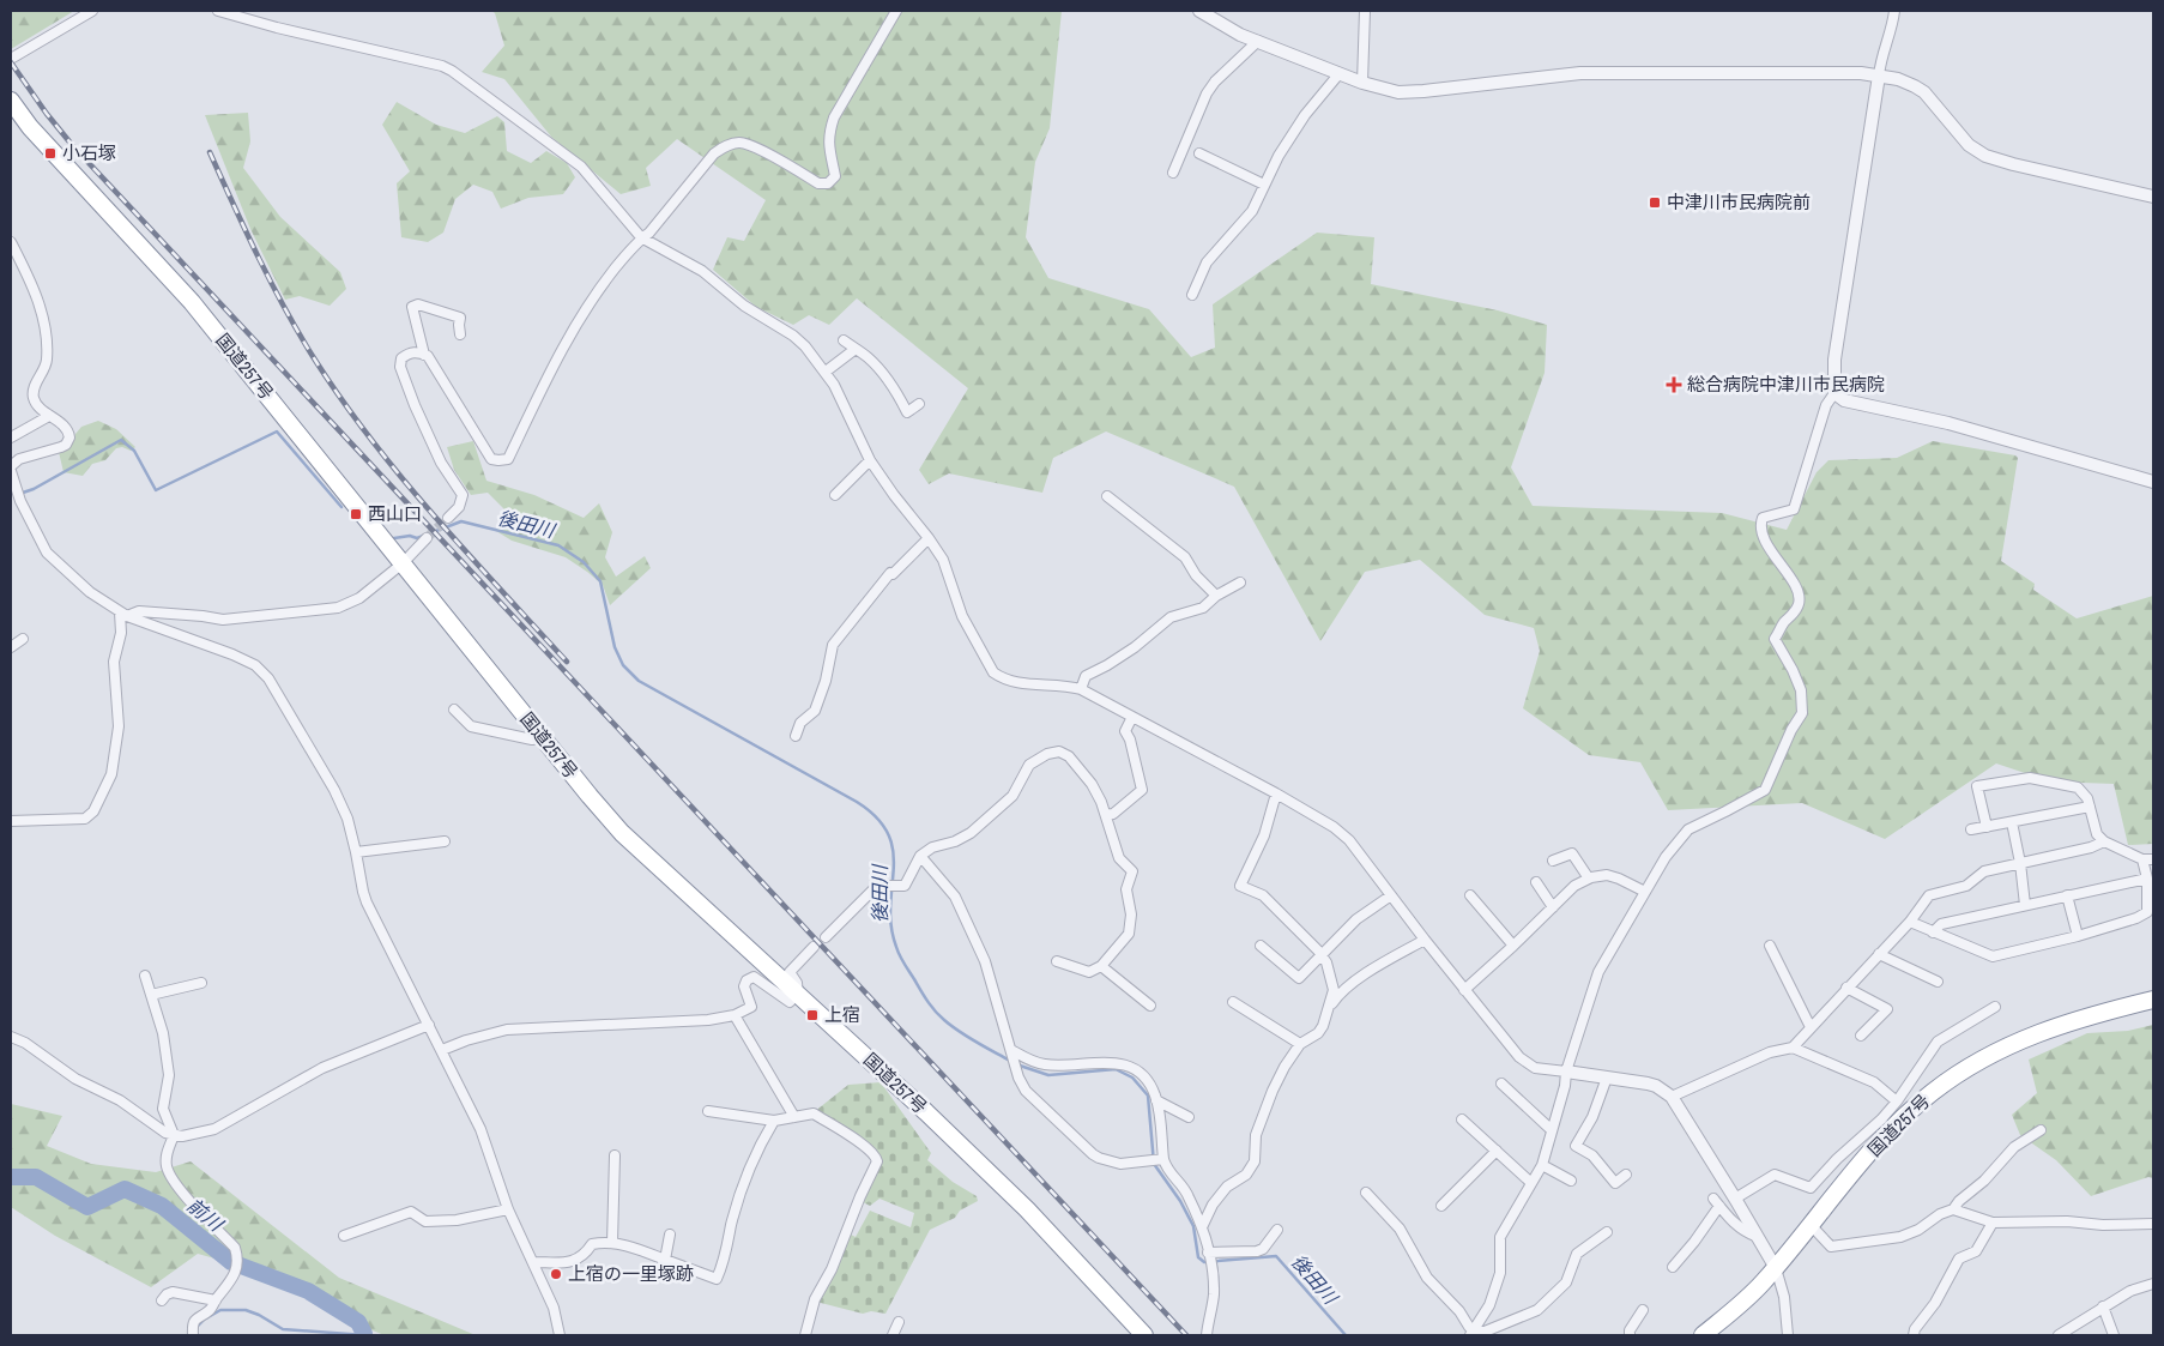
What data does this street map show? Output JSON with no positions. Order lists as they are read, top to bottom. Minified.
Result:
{"streets":{"highway":["国道257号"]},"water":["後田川","前川"],"places":{"transit":["小石塚","中津川市民病院前","西山口","上宿"],"health":["総合病院中津川市民病院"],"other":["上宿の一里塚跡"]}}
